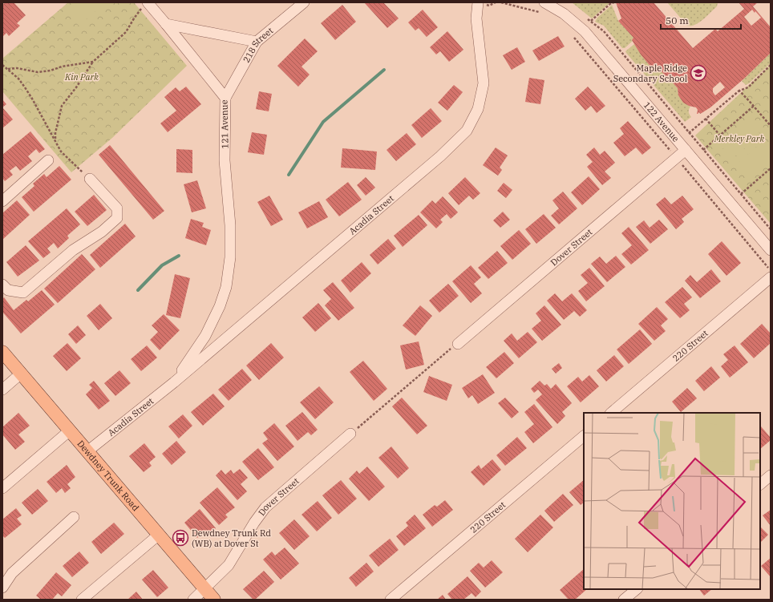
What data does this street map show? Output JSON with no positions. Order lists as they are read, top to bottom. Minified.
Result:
{"streets":{"main road":["Dewdney Trunk Road"],"street":["218 Street","122 Avenue","121 Avenue","Acadia Street","Dover Street","220 Street"]},"crossings":[["218 Street","121 Avenue"],["122 Avenue","Dover Street"],["121 Avenue","Acadia Street"],["Acadia Street","Dewdney Trunk Road"],["Dover Street","Dewdney Trunk Road"]],"parks":["Kin Park","Merkley Park"],"places":{"school or university":["Maple Ridge Secondary School"],"bus stop":["Dewdney Trunk Rd (WB) at Dover St"]},"scale_bar":"50 m"}
